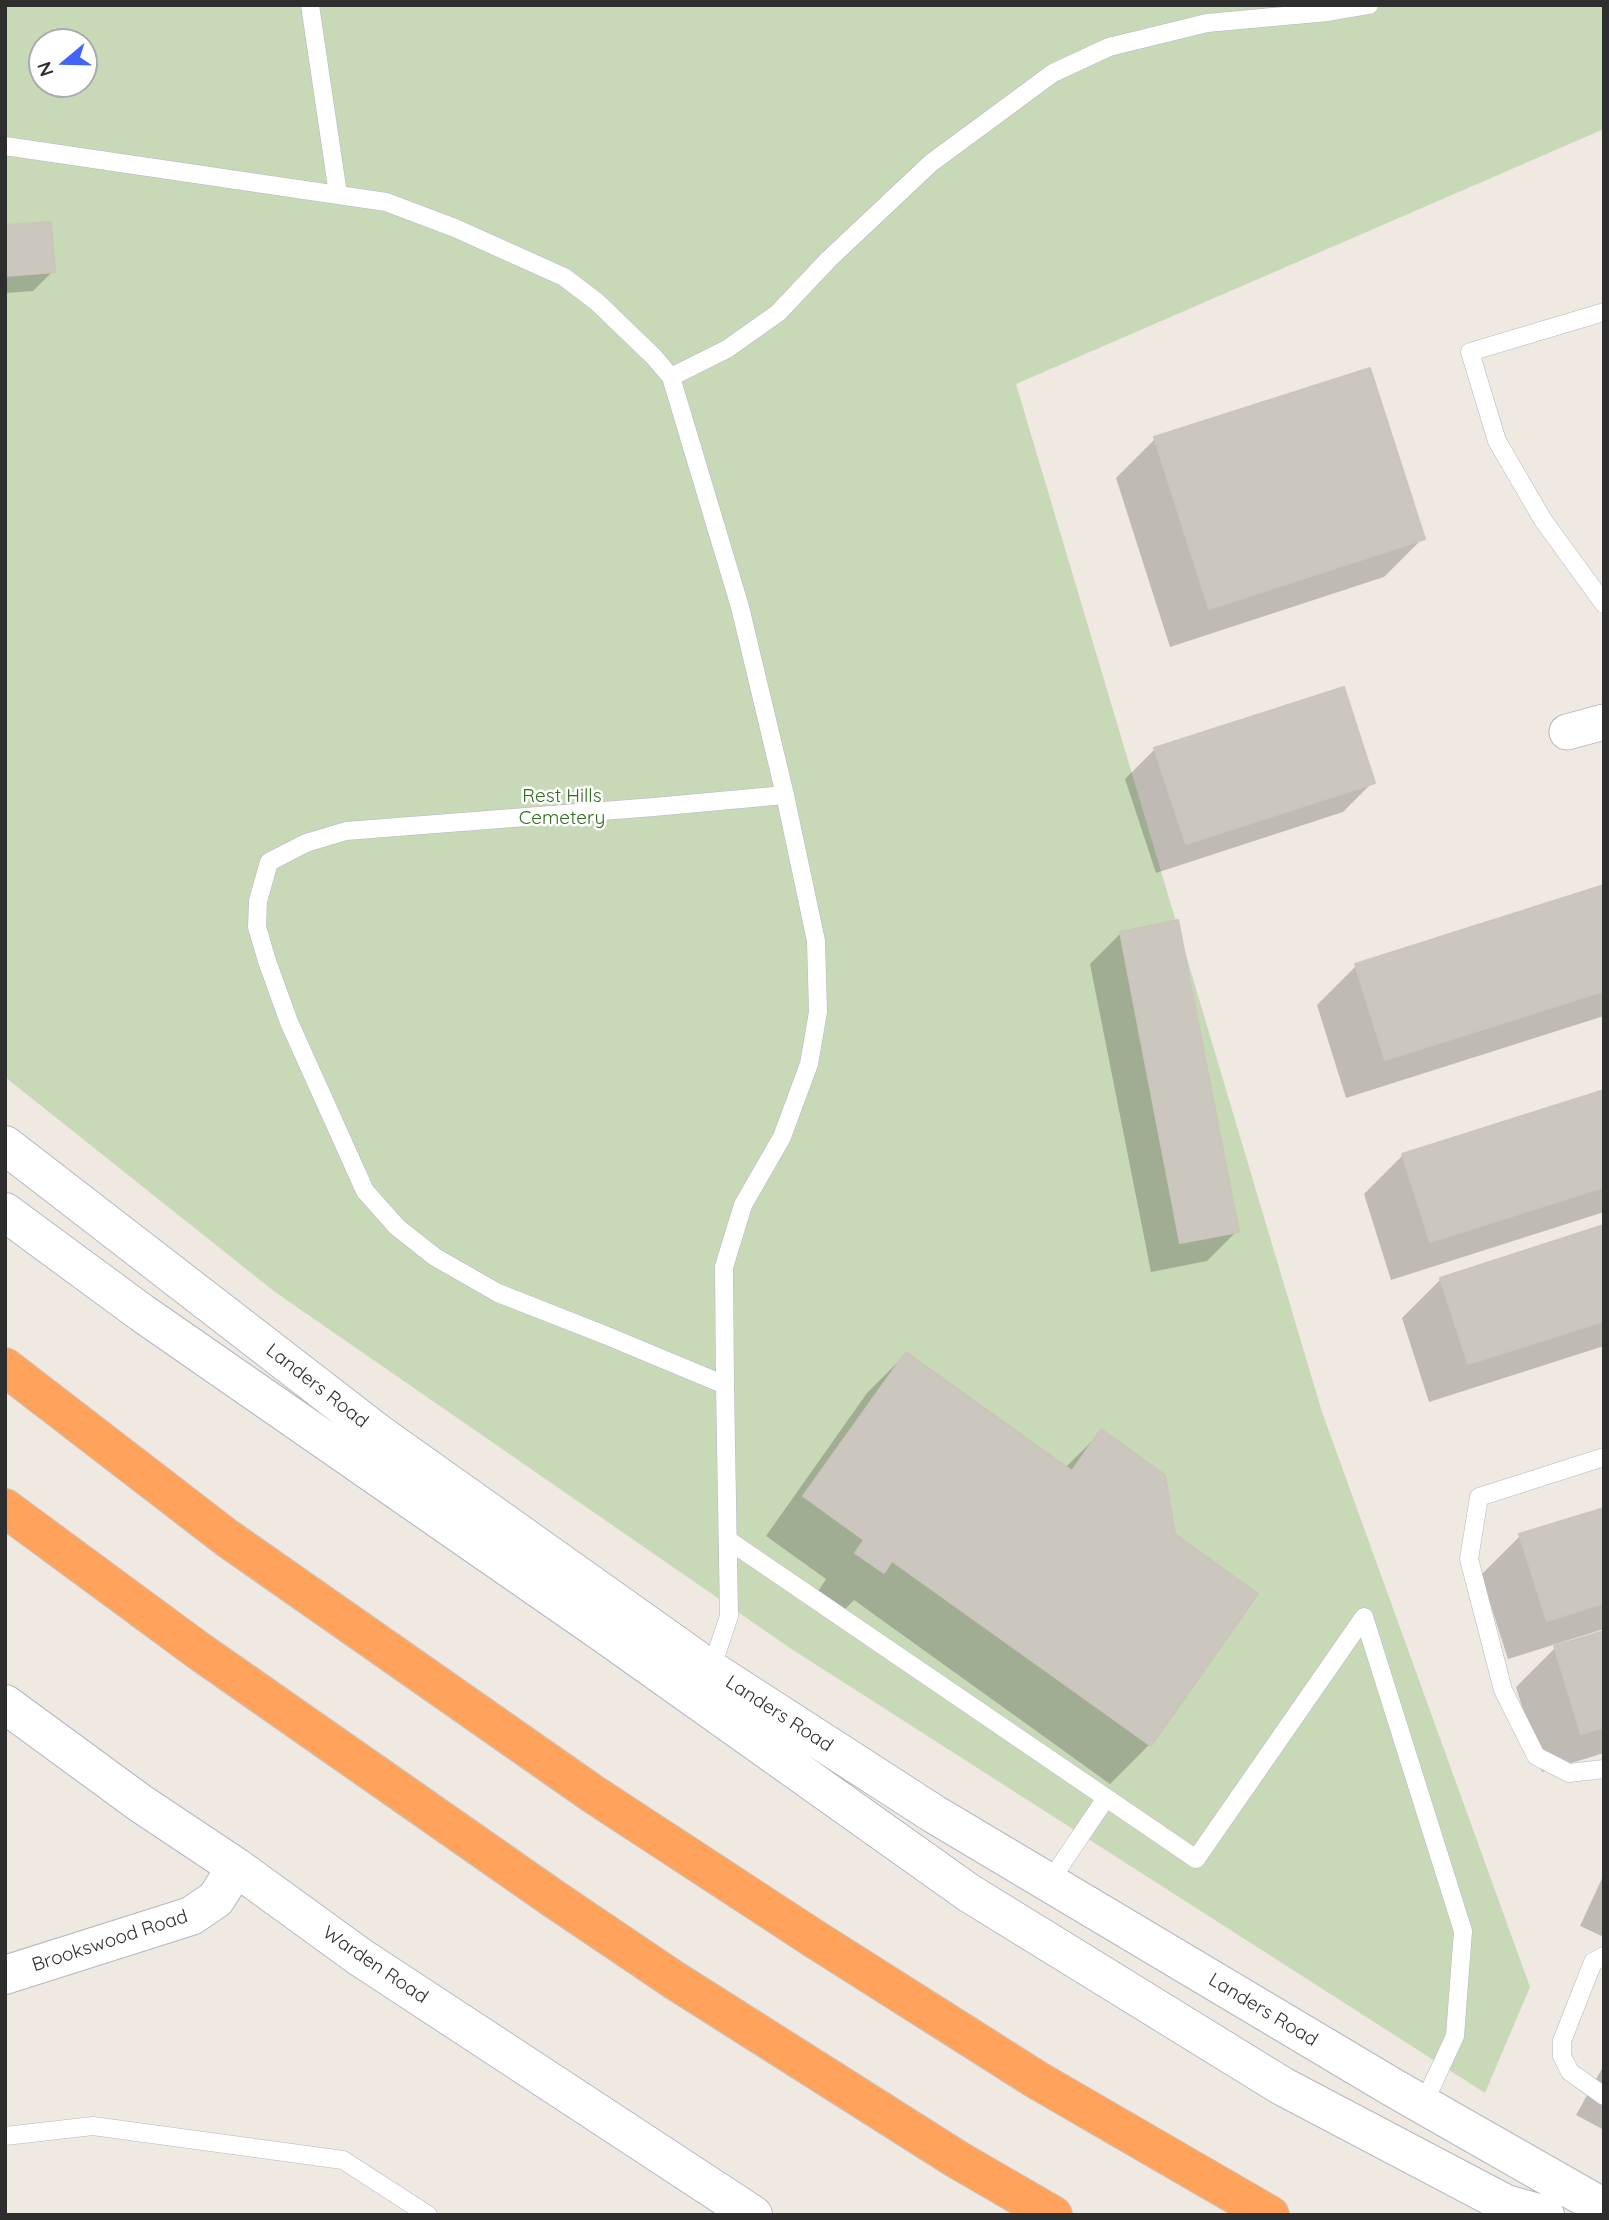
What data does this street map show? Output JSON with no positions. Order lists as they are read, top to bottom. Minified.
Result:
{"streets":{"main road":["Landers Road","Brookswood Road","Warden Road"]},"crossings":[["Brookswood Road","Warden Road"]],"parks":["Rest Hills Cemetery"],"north":"left"}
